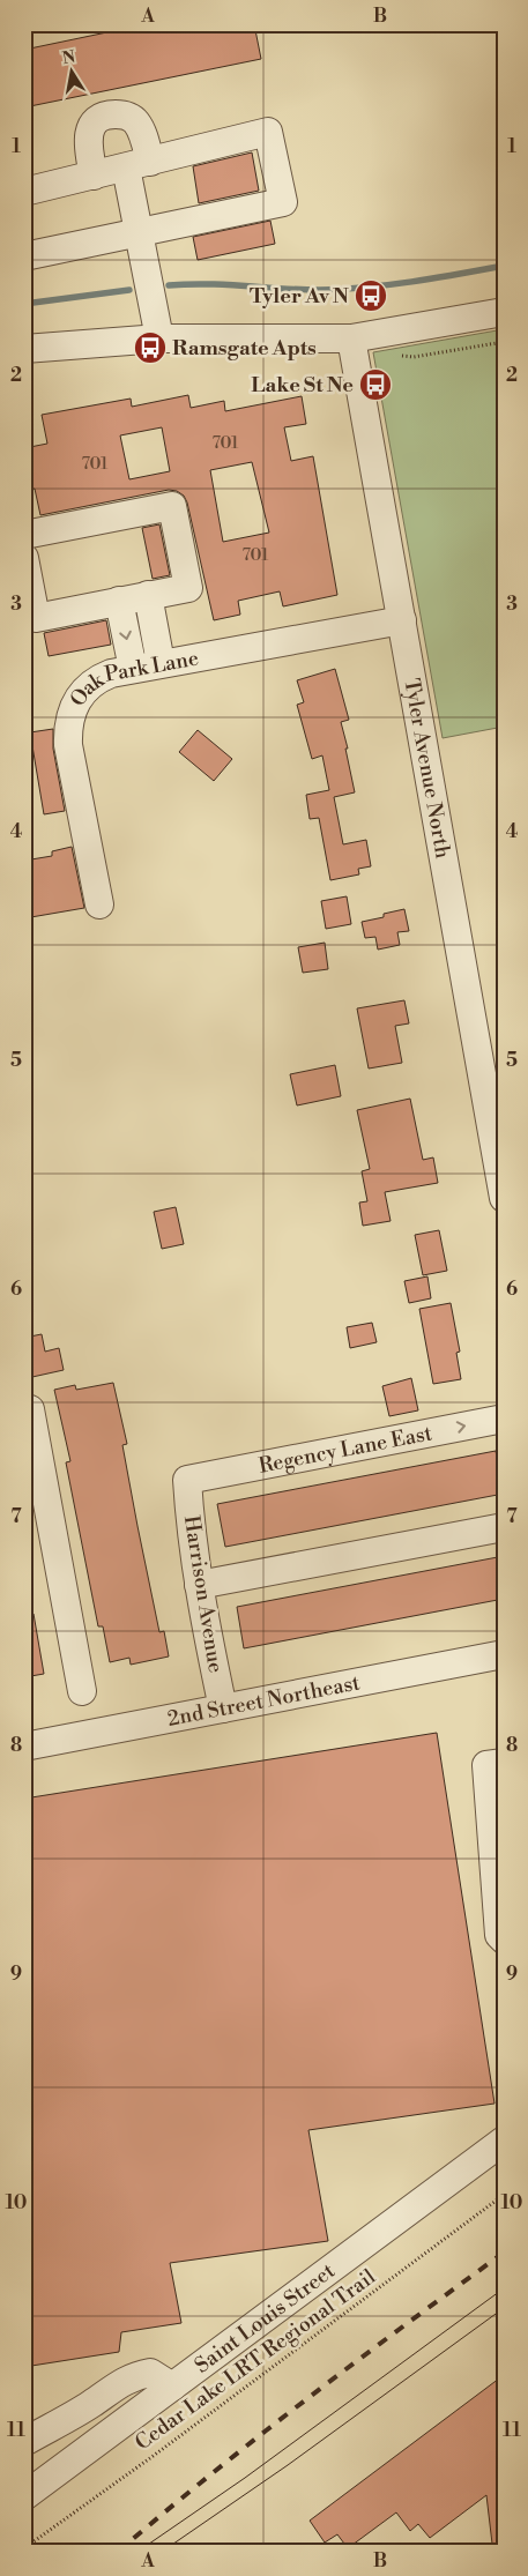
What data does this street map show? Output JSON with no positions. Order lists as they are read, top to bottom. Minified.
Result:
{"streets":{"street":["Oak Park Lane","Tyler Avenue North","Regency Lane East","Harrison Avenue","2nd Street Northeast","Saint Louis Street"],"path":["Cedar Lake LRT Regional Trail"]},"crossings":[["Oak Park Lane","Tyler Avenue North"],["Regency Lane East","Harrison Avenue"],["Harrison Avenue","2nd Street Northeast"]],"places":{"bus stop":["Tyler Av N","Ramsgate Apts","Lake St Ne"]},"house_numbers":["701","701","701"],"north":"top","grid":{"columns":["A","B"],"rows":["1","2","3","4","5","6","7","8","9","10","11"]}}
